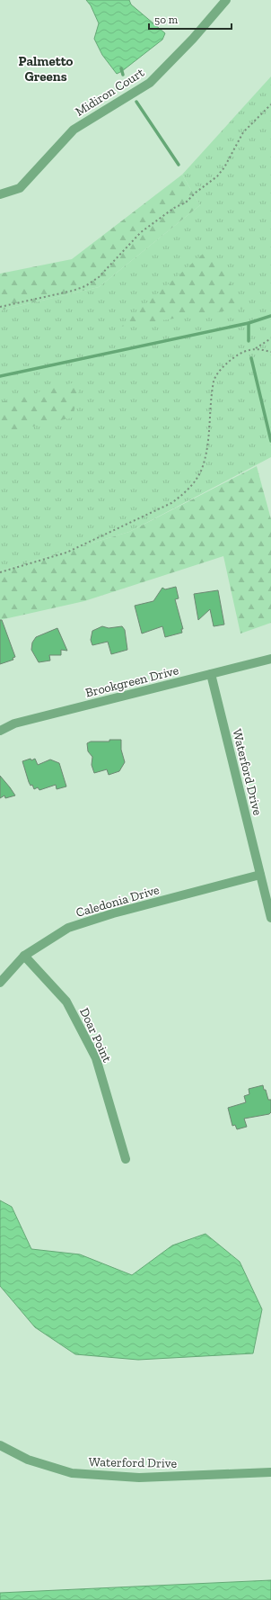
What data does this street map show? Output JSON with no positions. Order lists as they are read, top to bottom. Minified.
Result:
{"streets":{"street":["Midiron Court","Brookgreen Drive","Waterford Drive","Caledonia Drive","Doar Point"]},"crossings":[["Brookgreen Drive","Waterford Drive"],["Waterford Drive","Caledonia Drive"],["Caledonia Drive","Doar Point"]],"districts":["Palmetto Greens"],"scale_bar":"50 m"}
